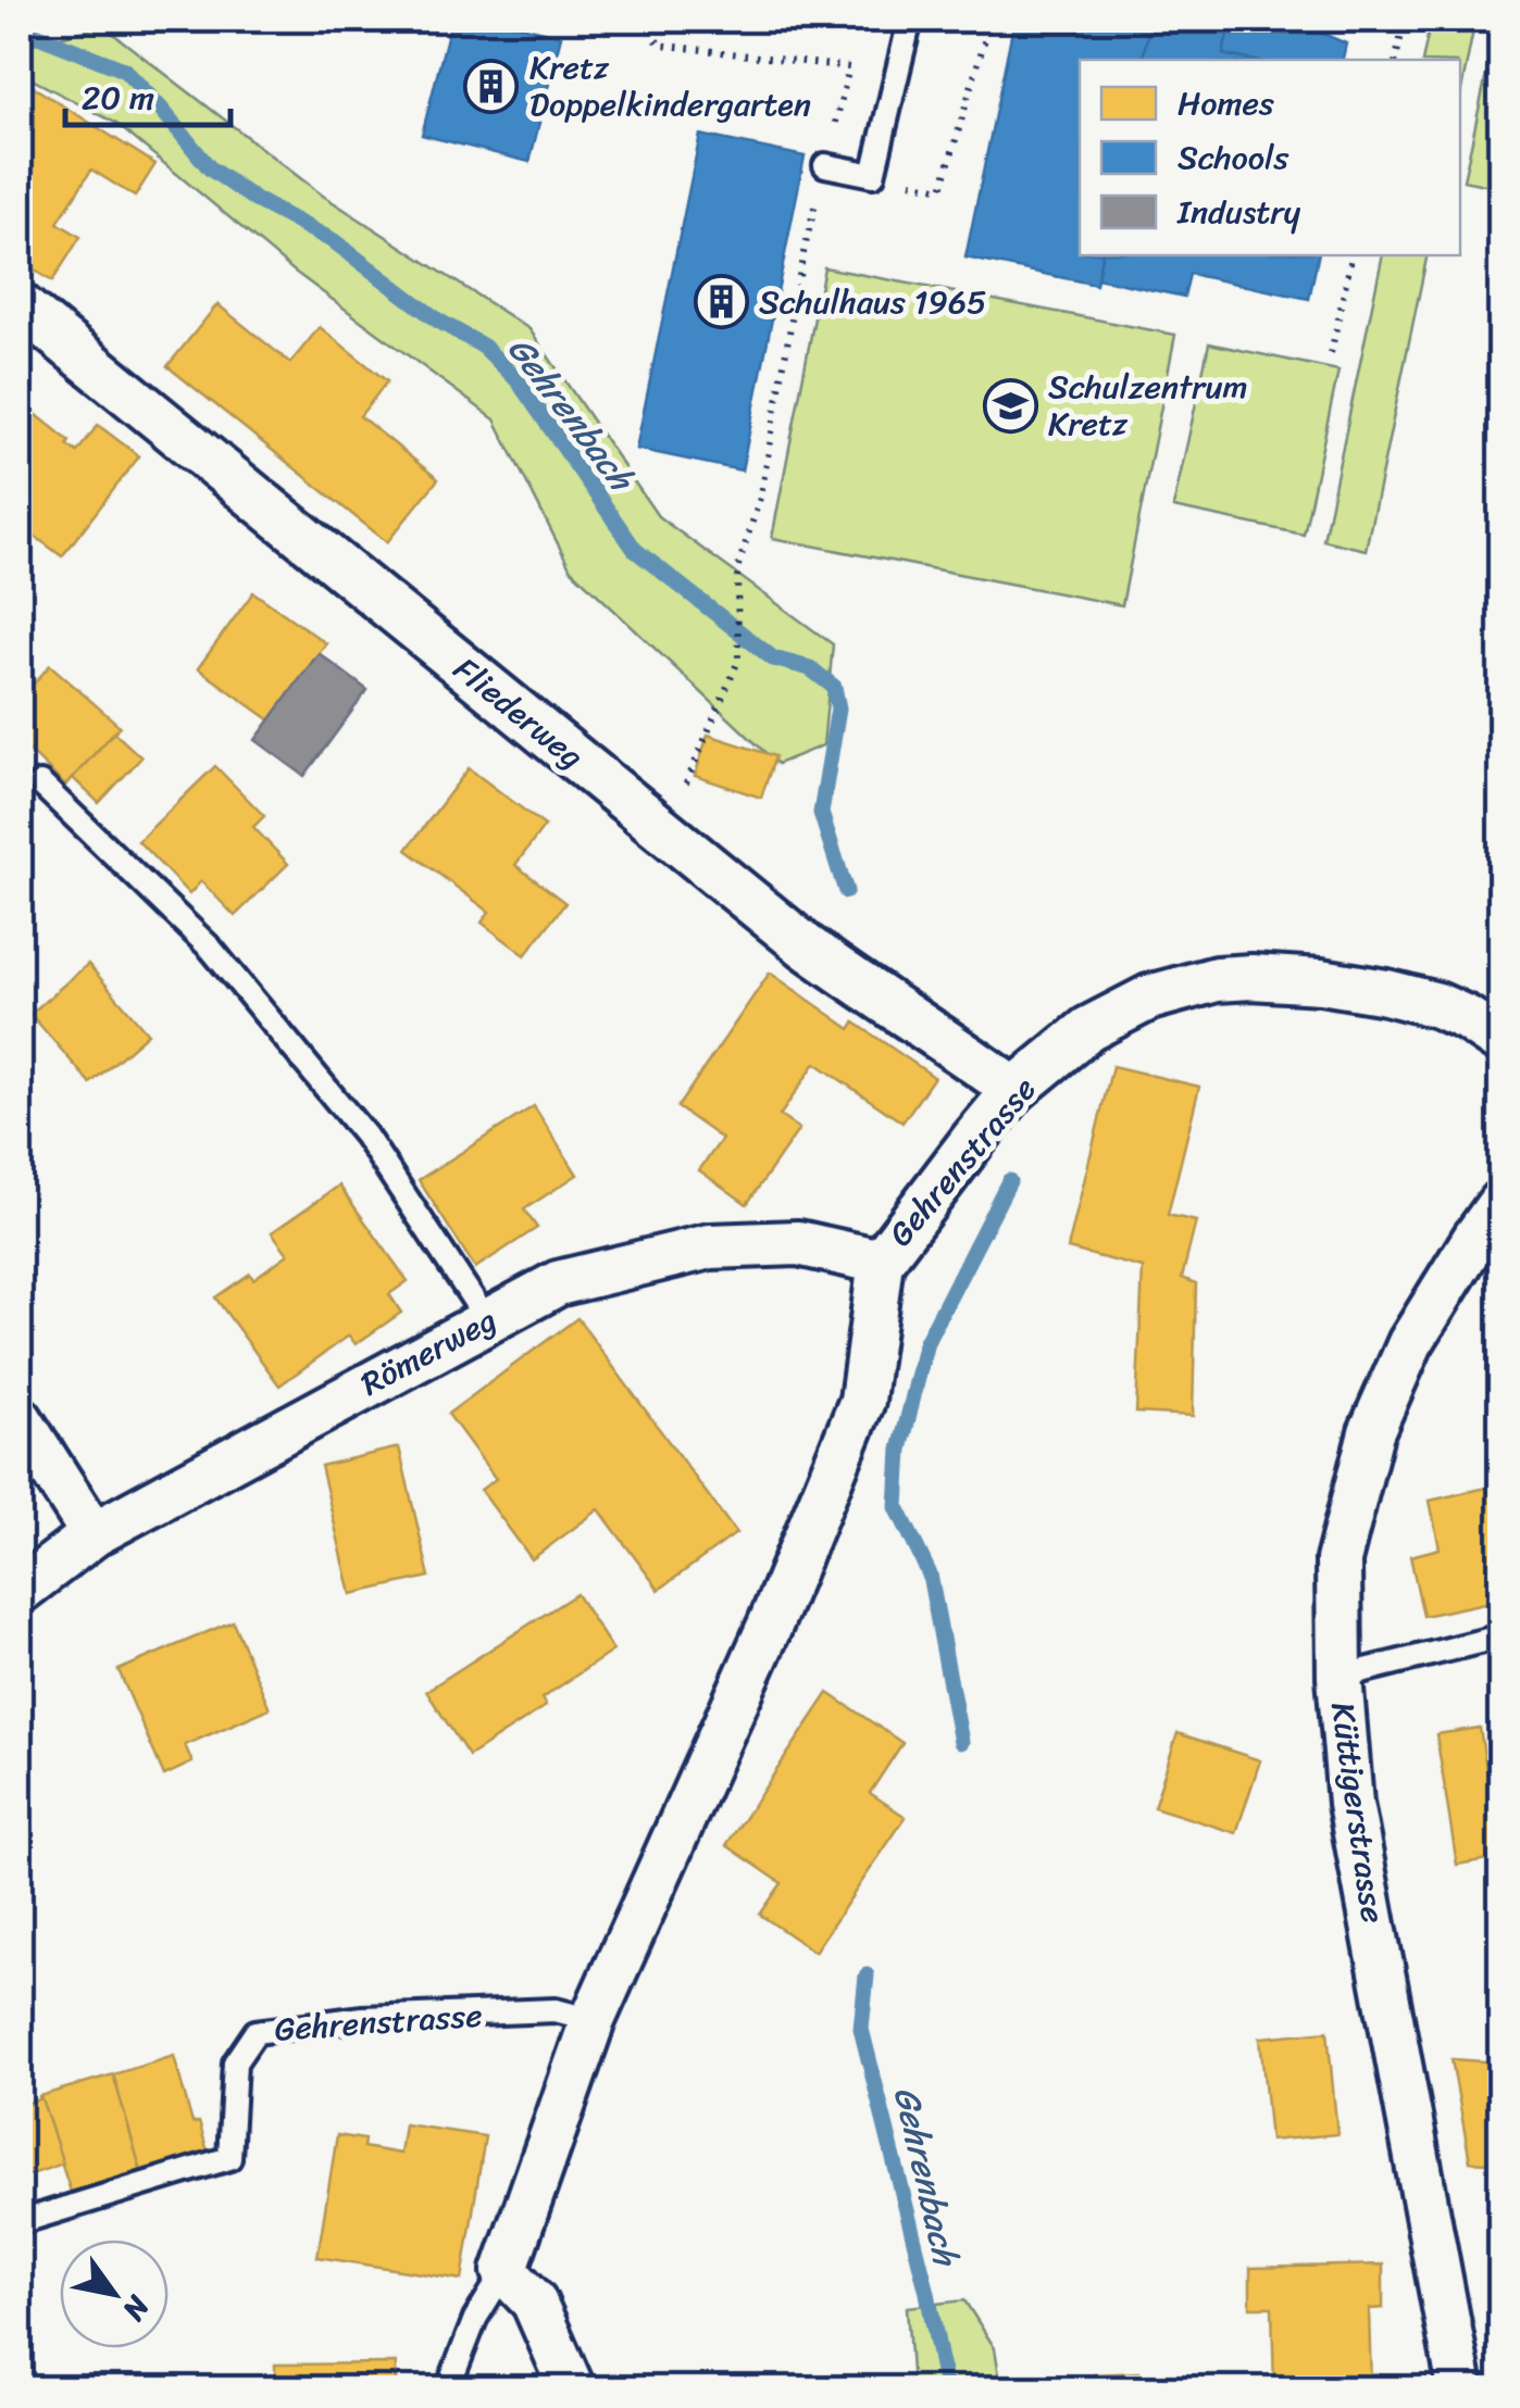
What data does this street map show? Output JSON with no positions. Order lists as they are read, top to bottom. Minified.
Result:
{"streets":{"street":["Fliederweg","Gehrenstrasse","Römerweg","Küttigerstrasse"]},"crossings":[["Fliederweg","Gehrenstrasse"],["Gehrenstrasse","Römerweg"]],"water":["Gehrenbach"],"places":{"building":["Kretz Doppelkindergarten","Schulhaus 1965"],"school or university":["Schulzentrum Kretz"]},"legend":["Homes","Schools","Industry"],"scale_bar":"20 m","north":"bottom right"}
